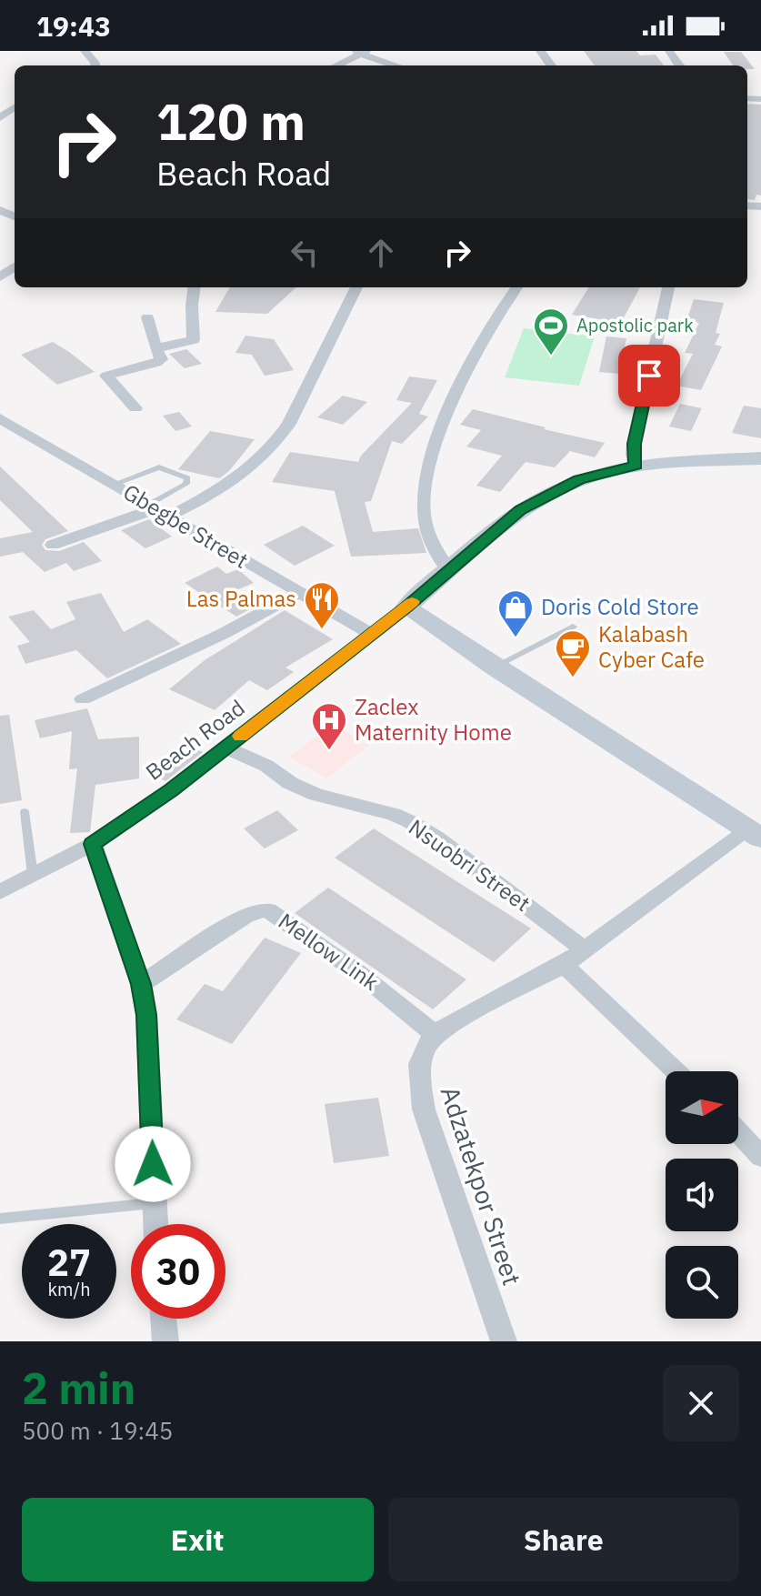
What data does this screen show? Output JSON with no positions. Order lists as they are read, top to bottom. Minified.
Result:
{"streets":{"street":["Gbegbe Street","Beach Road","Nsuobri Street","Mellow Link","Adzatekpor Street"]},"crossings":[["Gbegbe Street","Beach Road"],["Beach Road","Nsuobri Street"],["Mellow Link","Adzatekpor Street"]],"places":{"sports":["Apostolic park"],"restaurant":["Las Palmas"],"shop":["Doris Cold Store"],"cafe":["Kalabash Cyber Cafe"],"hospital":["Zaclex Maternity Home"]},"north":"right","page":{"status":"19:43","turn":["120 m","Beach Road"],"speed":"27 km/h","limit":"30","heading":["2 min","500 m · 19:45"],"buttons":["Exit","Share"]}}
